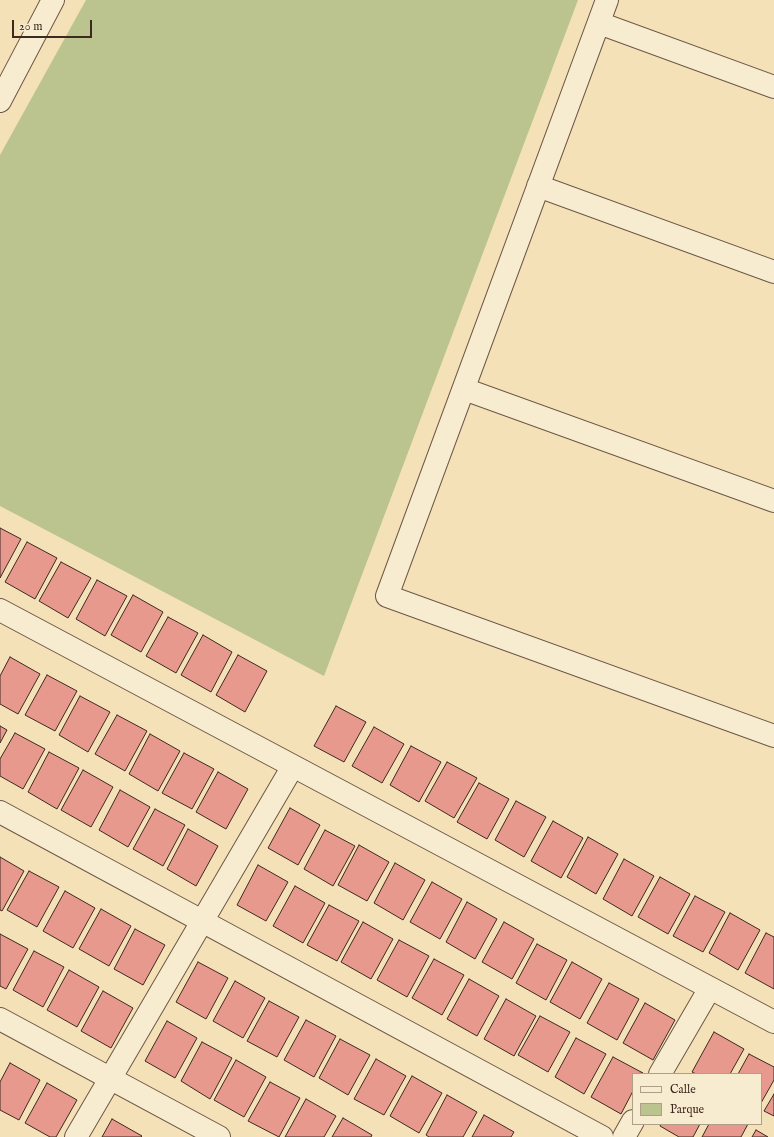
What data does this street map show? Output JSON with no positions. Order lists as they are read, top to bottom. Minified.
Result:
{"legend":["Calle","Parque"],"scale_bar":"20 m"}
